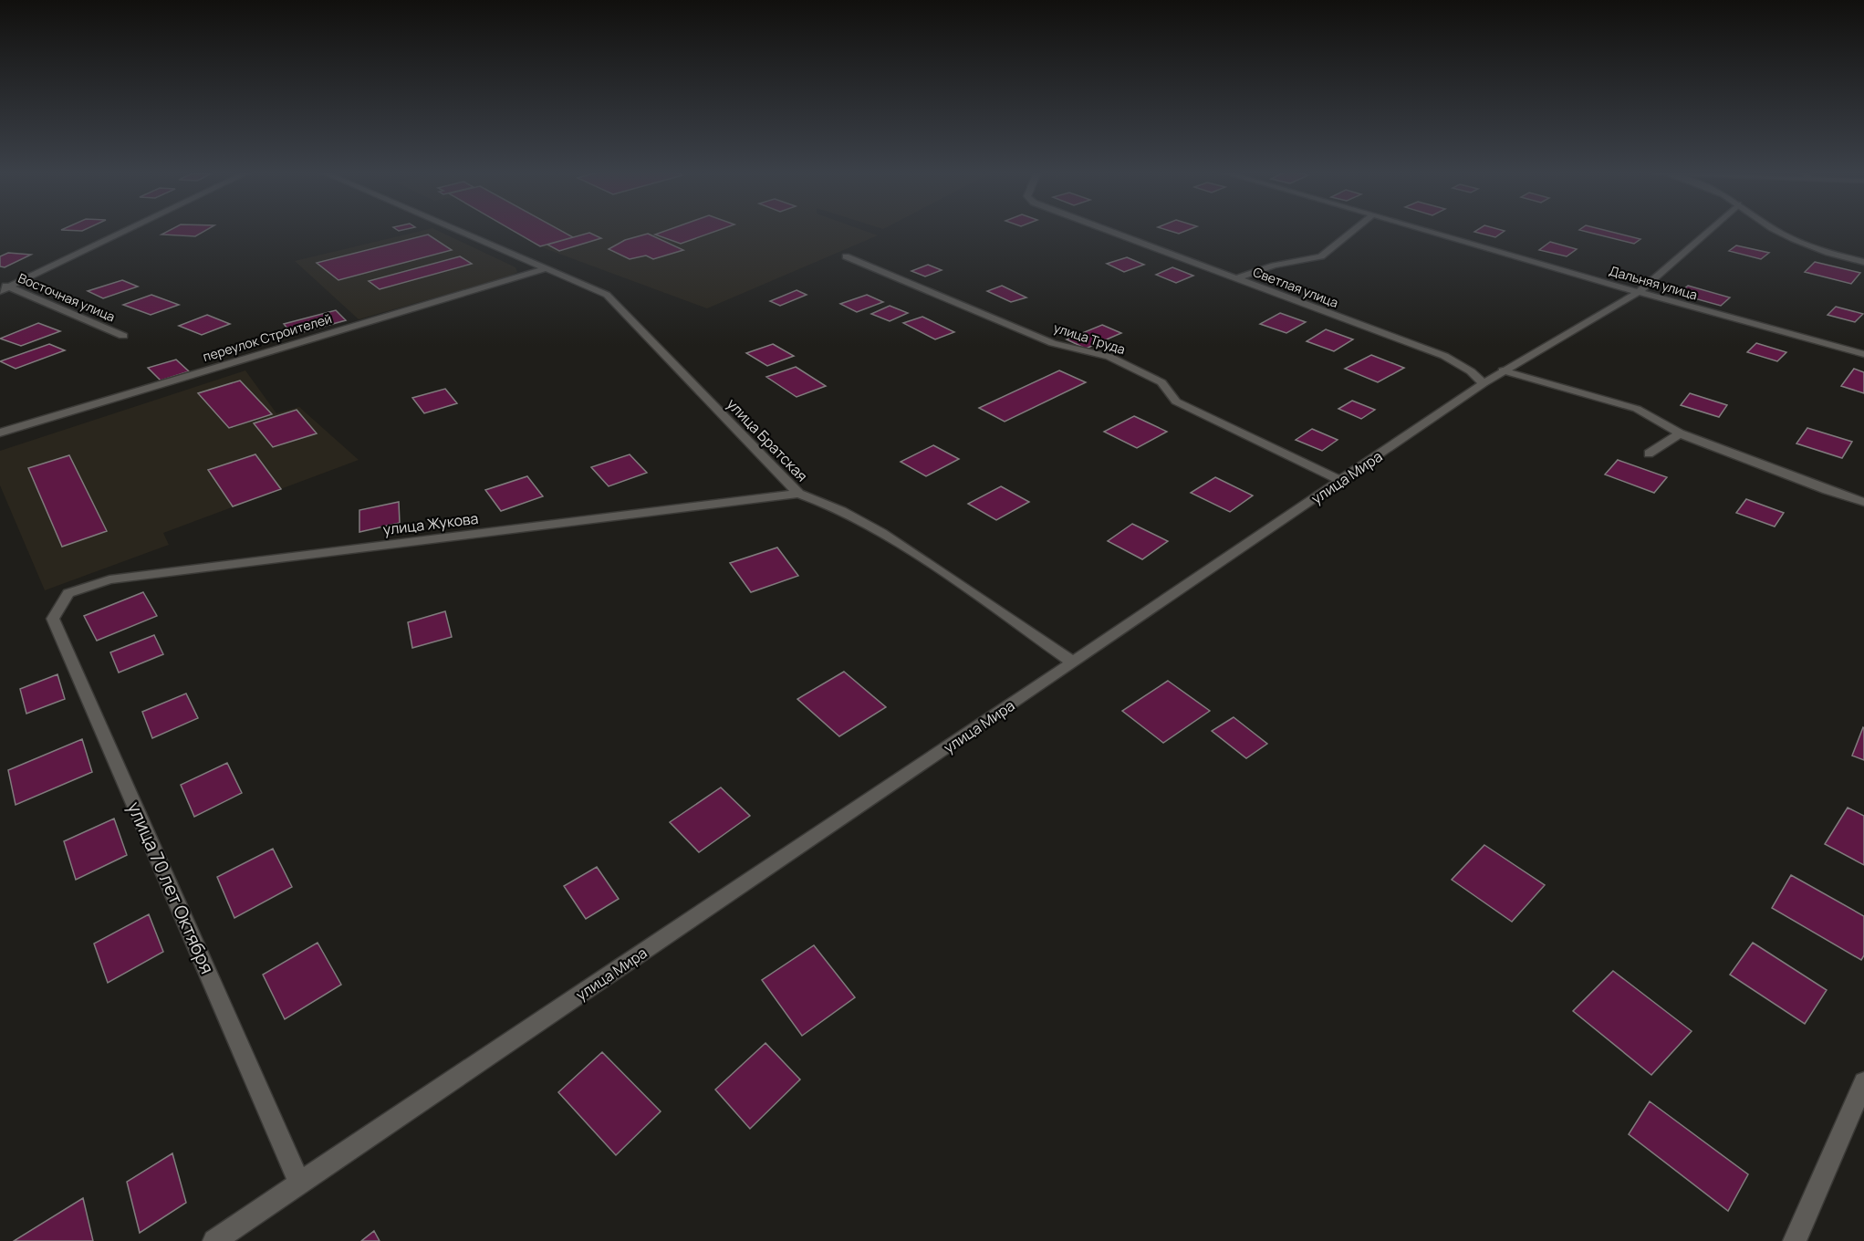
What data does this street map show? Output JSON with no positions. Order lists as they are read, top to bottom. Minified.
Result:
{"streets":{"street":["Дальняя улица","Светлая улица","Восточная улица","переулок Строителей","улица Труда","улица Братская","улица Мира","улица Жукова","улица 70 лет Октября"]},"crossings":[["Дальняя улица","улица Мира"],["Светлая улица","улица Мира"],["переулок Строителей","улица Братская"],["улица Труда","улица Мира"],["улица Братская","улица Мира"],["улица Братская","улица Жукова"],["улица Мира","улица 70 лет Октября"],["улица Жукова","улица 70 лет Октября"]]}
